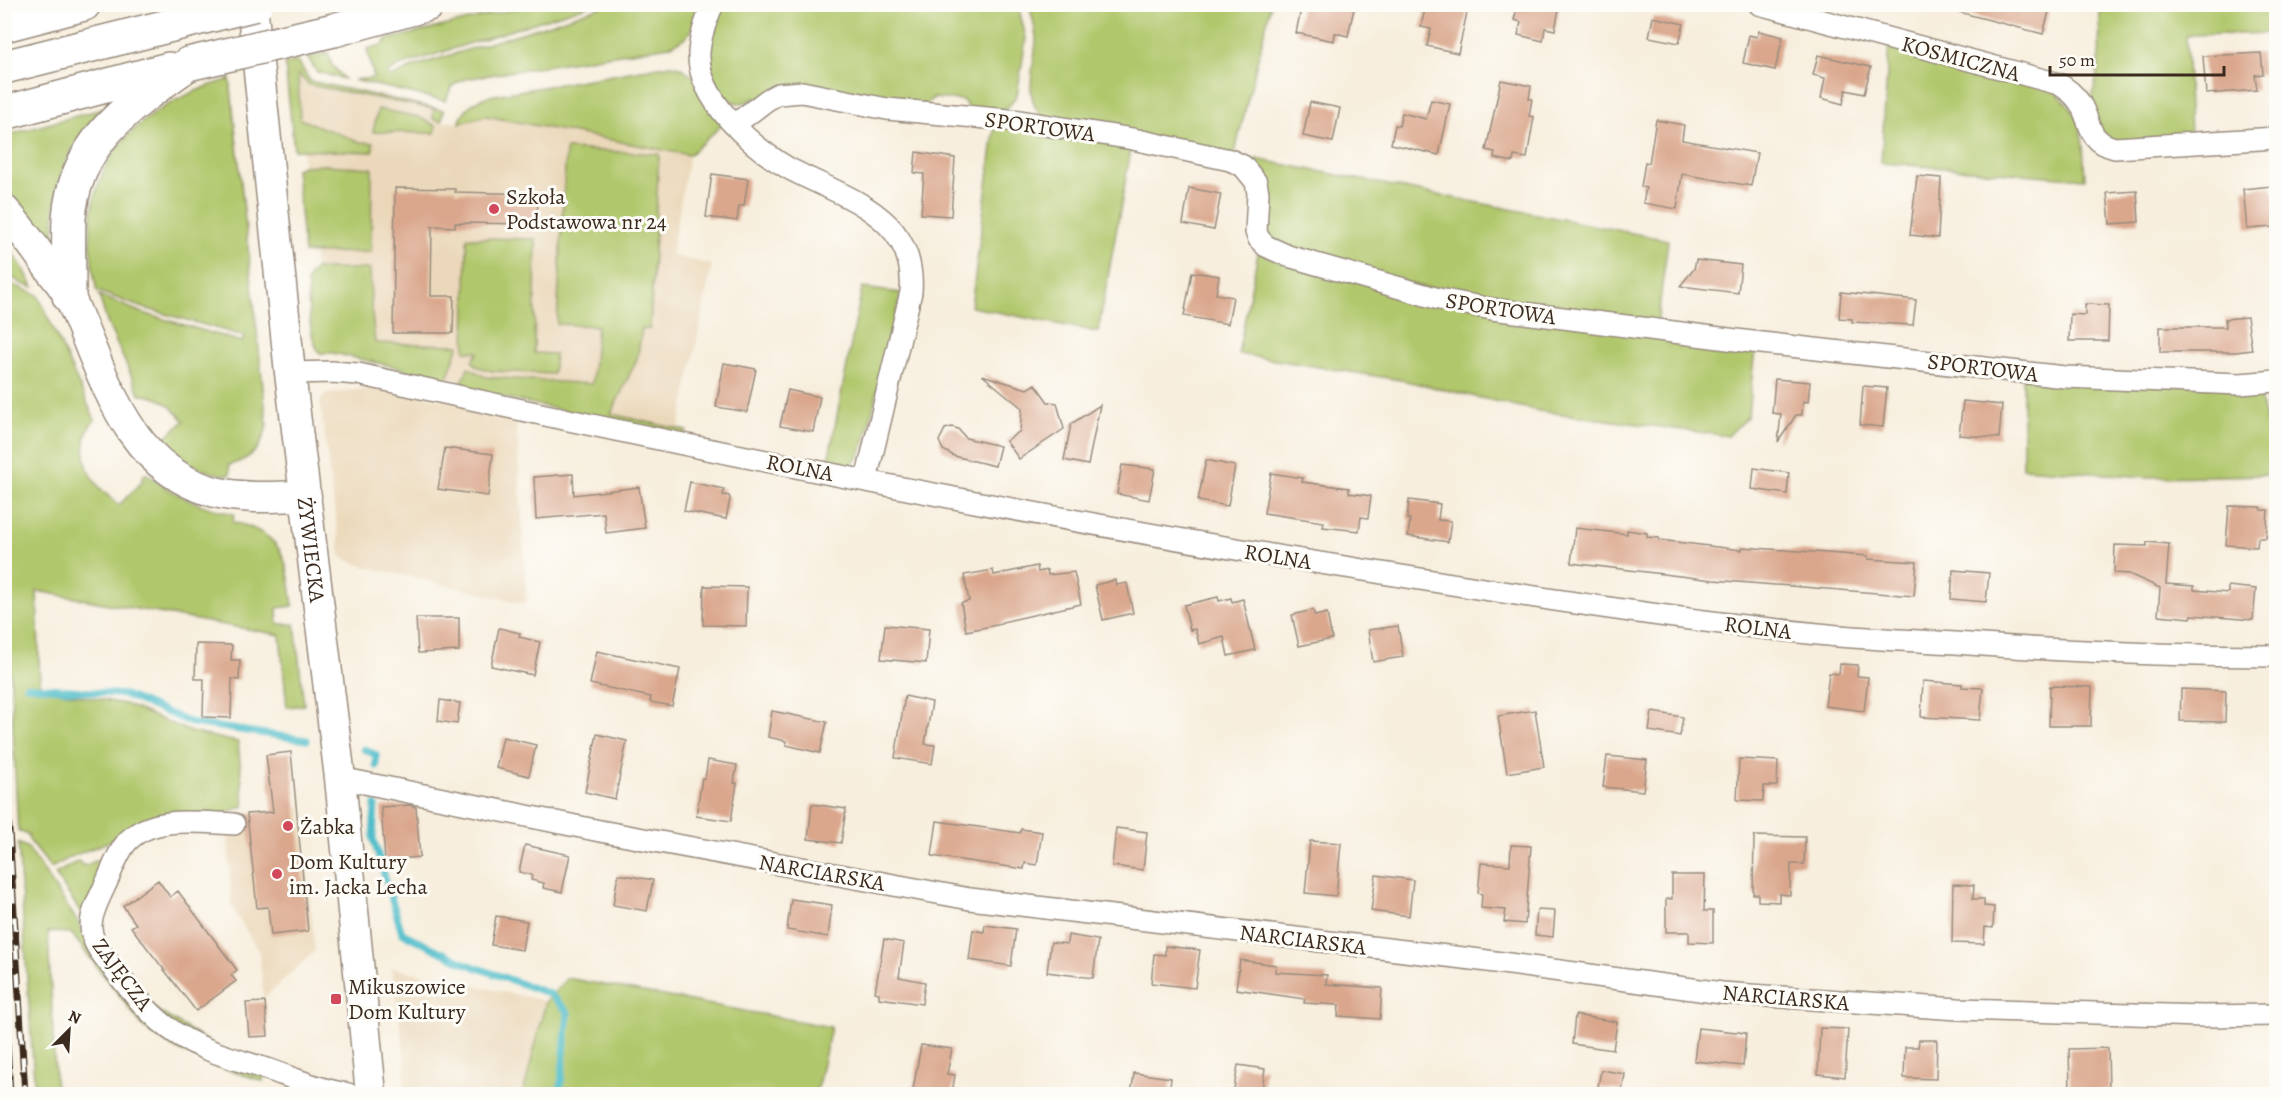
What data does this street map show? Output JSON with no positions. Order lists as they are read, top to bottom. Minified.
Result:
{"streets":{"main road":["ŻYWIECKA"],"street":["KOSMICZNA","SPORTOWA","ROLNA","NARCIARSKA","ZAJĘCZA"]},"crossings":[["ROLNA","ŻYWIECKA"],["ŻYWIECKA","NARCIARSKA"]],"places":{"other":["Szkoła Podstawowa nr 24","Żabka","Dom Kultury im. Jacka Lecha"],"transit":["Mikuszowice Dom Kultury"]},"scale_bar":"50 m","north":"top right"}
